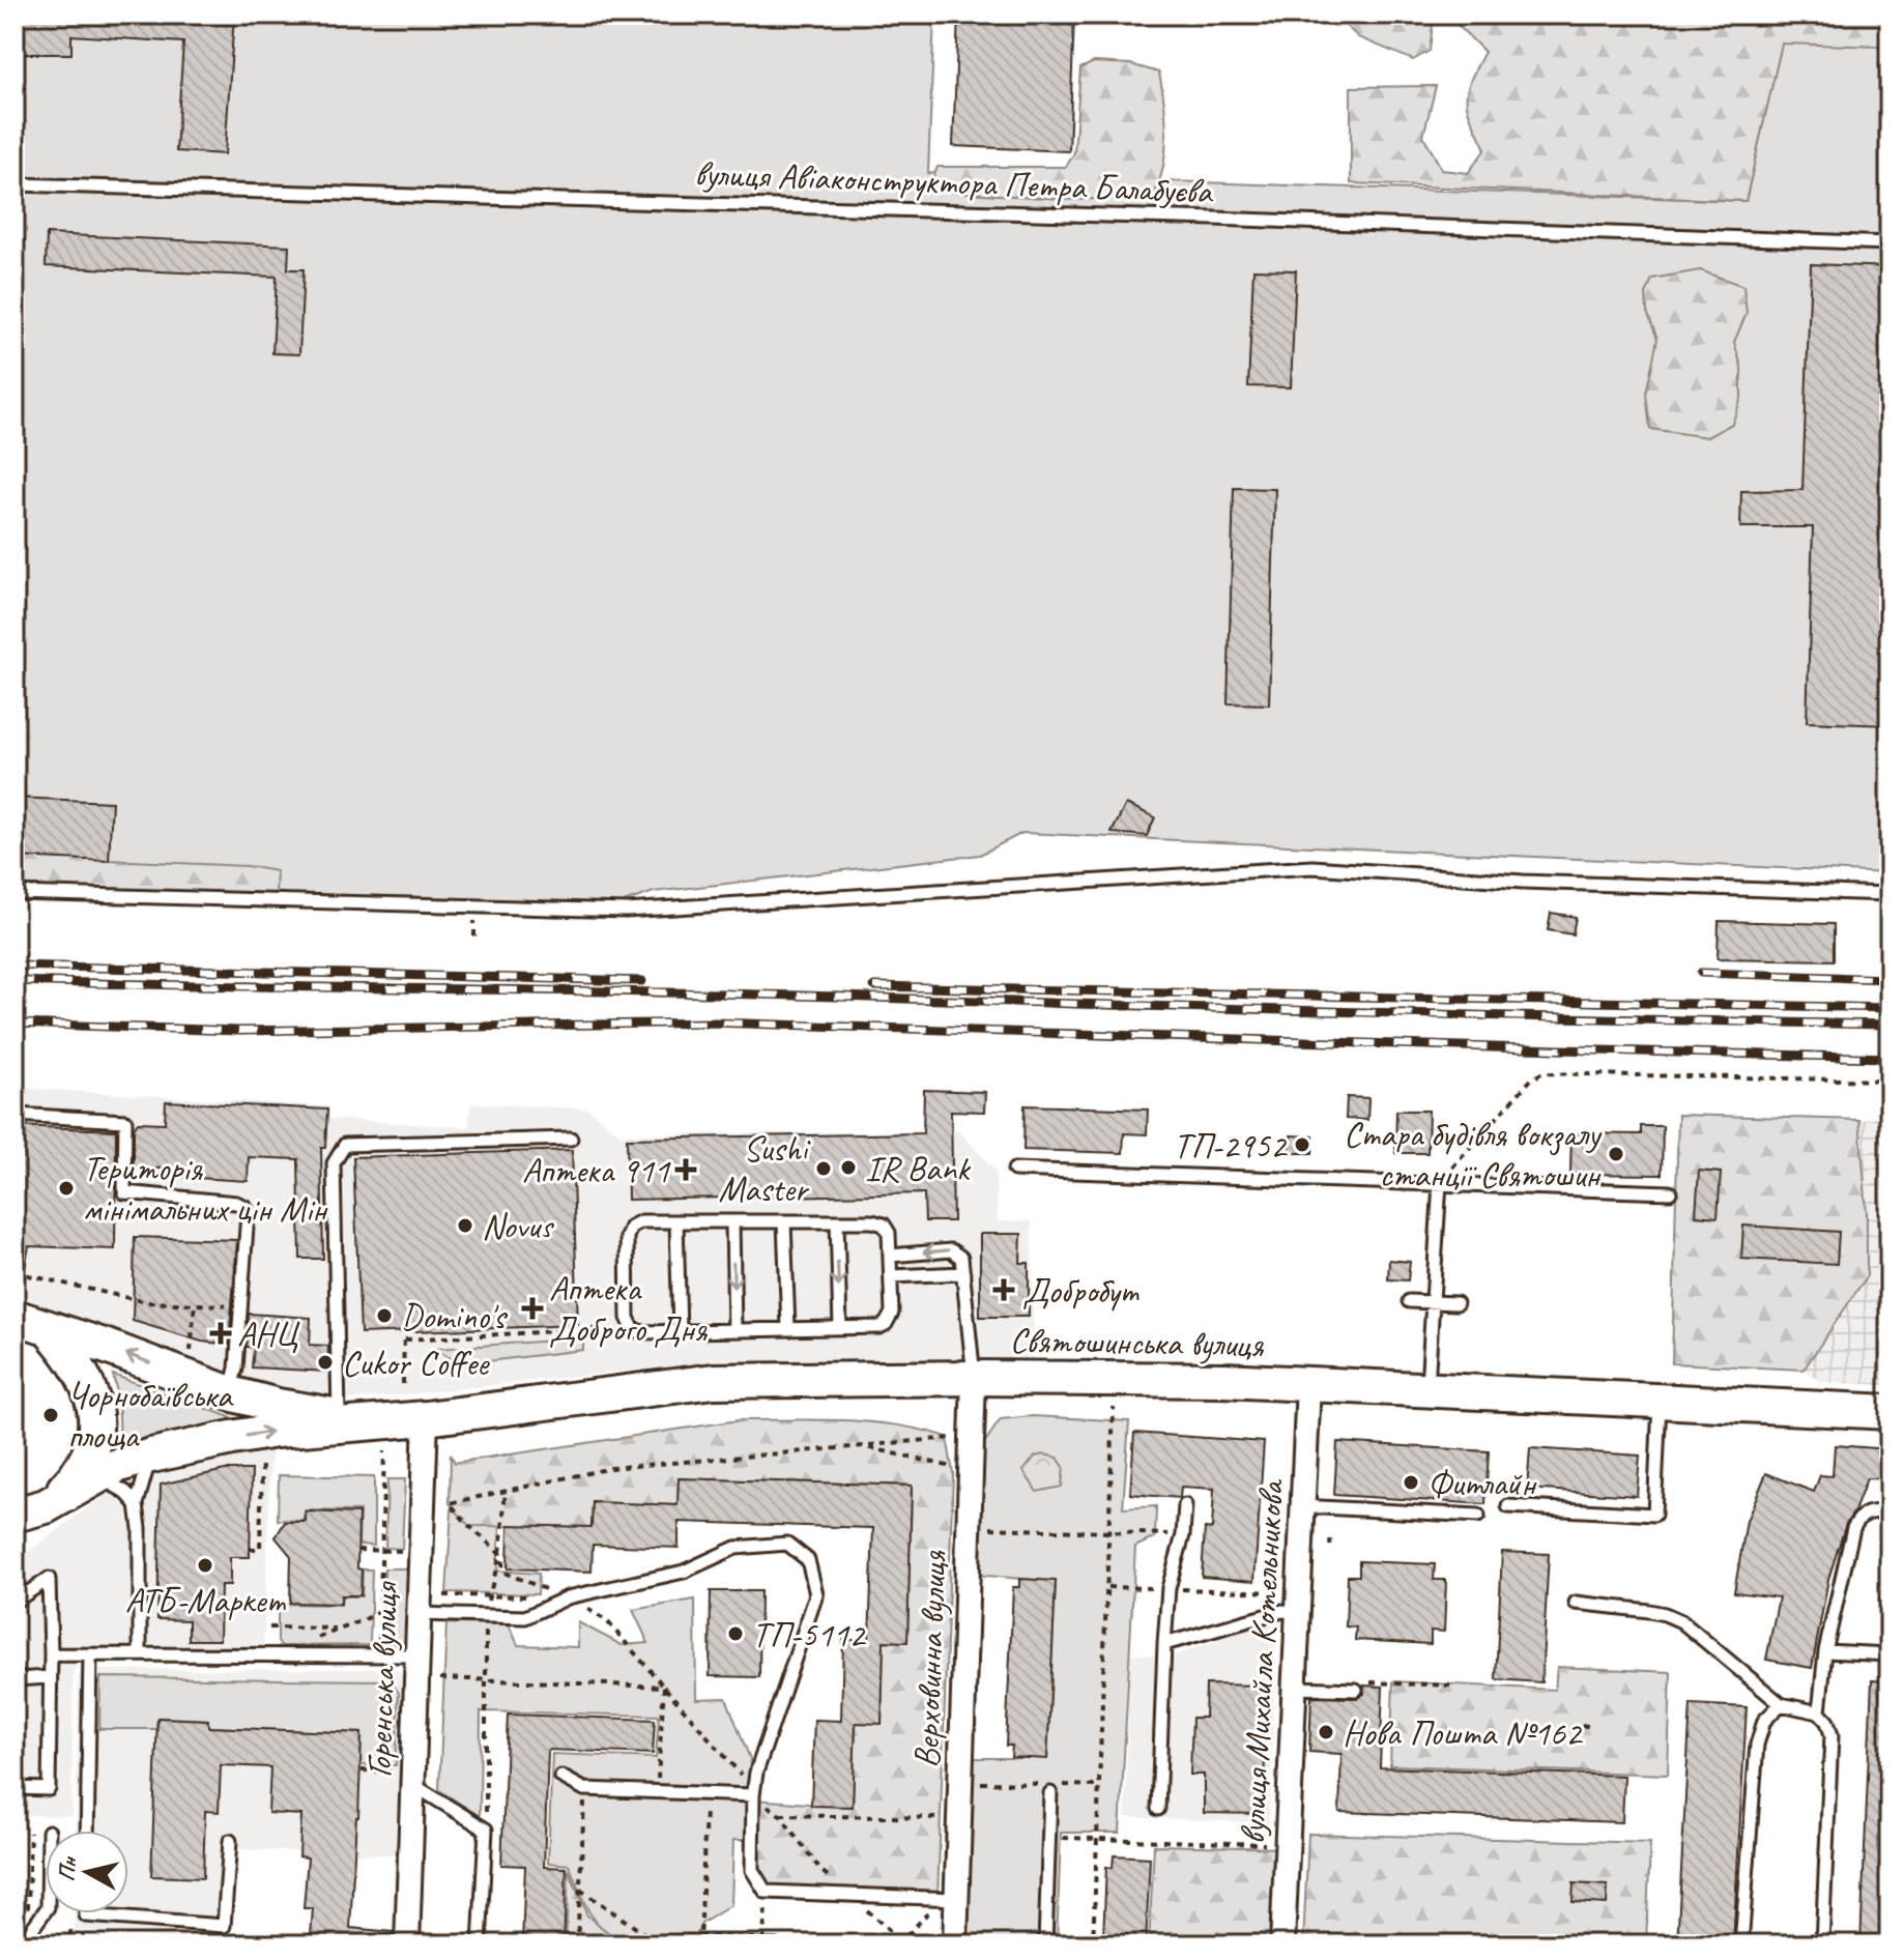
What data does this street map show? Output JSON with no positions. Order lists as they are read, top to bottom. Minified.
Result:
{"streets":{"main road":["Святошинська вулиця"],"street":["Верховинна вулиця","вулиця Михайла Котельникова","Горенська вулиця"],"lane":["вулиця Авіаконструктора Петра Балабуєва"]},"crossings":[["Святошинська вулиця","Верховинна вулиця"],["Святошинська вулиця","вулиця Михайла Котельникова"],["Святошинська вулиця","Горенська вулиця"]],"places":{"other":["ТП-2952","Стара будівля вокзалу станції Святошин","IR Bank","Sushi Master","Територія мінімальних цін Мін","Novus","Domino's","Cukor Coffee","Чорнобаївська площа","Фитлайн","АТБ-Маркет","ТП-5112","Нова Пошта №162"],"health":["Аптека 911","Добробут","Аптека Доброго Дня","АНЦ"]},"north":"left"}
